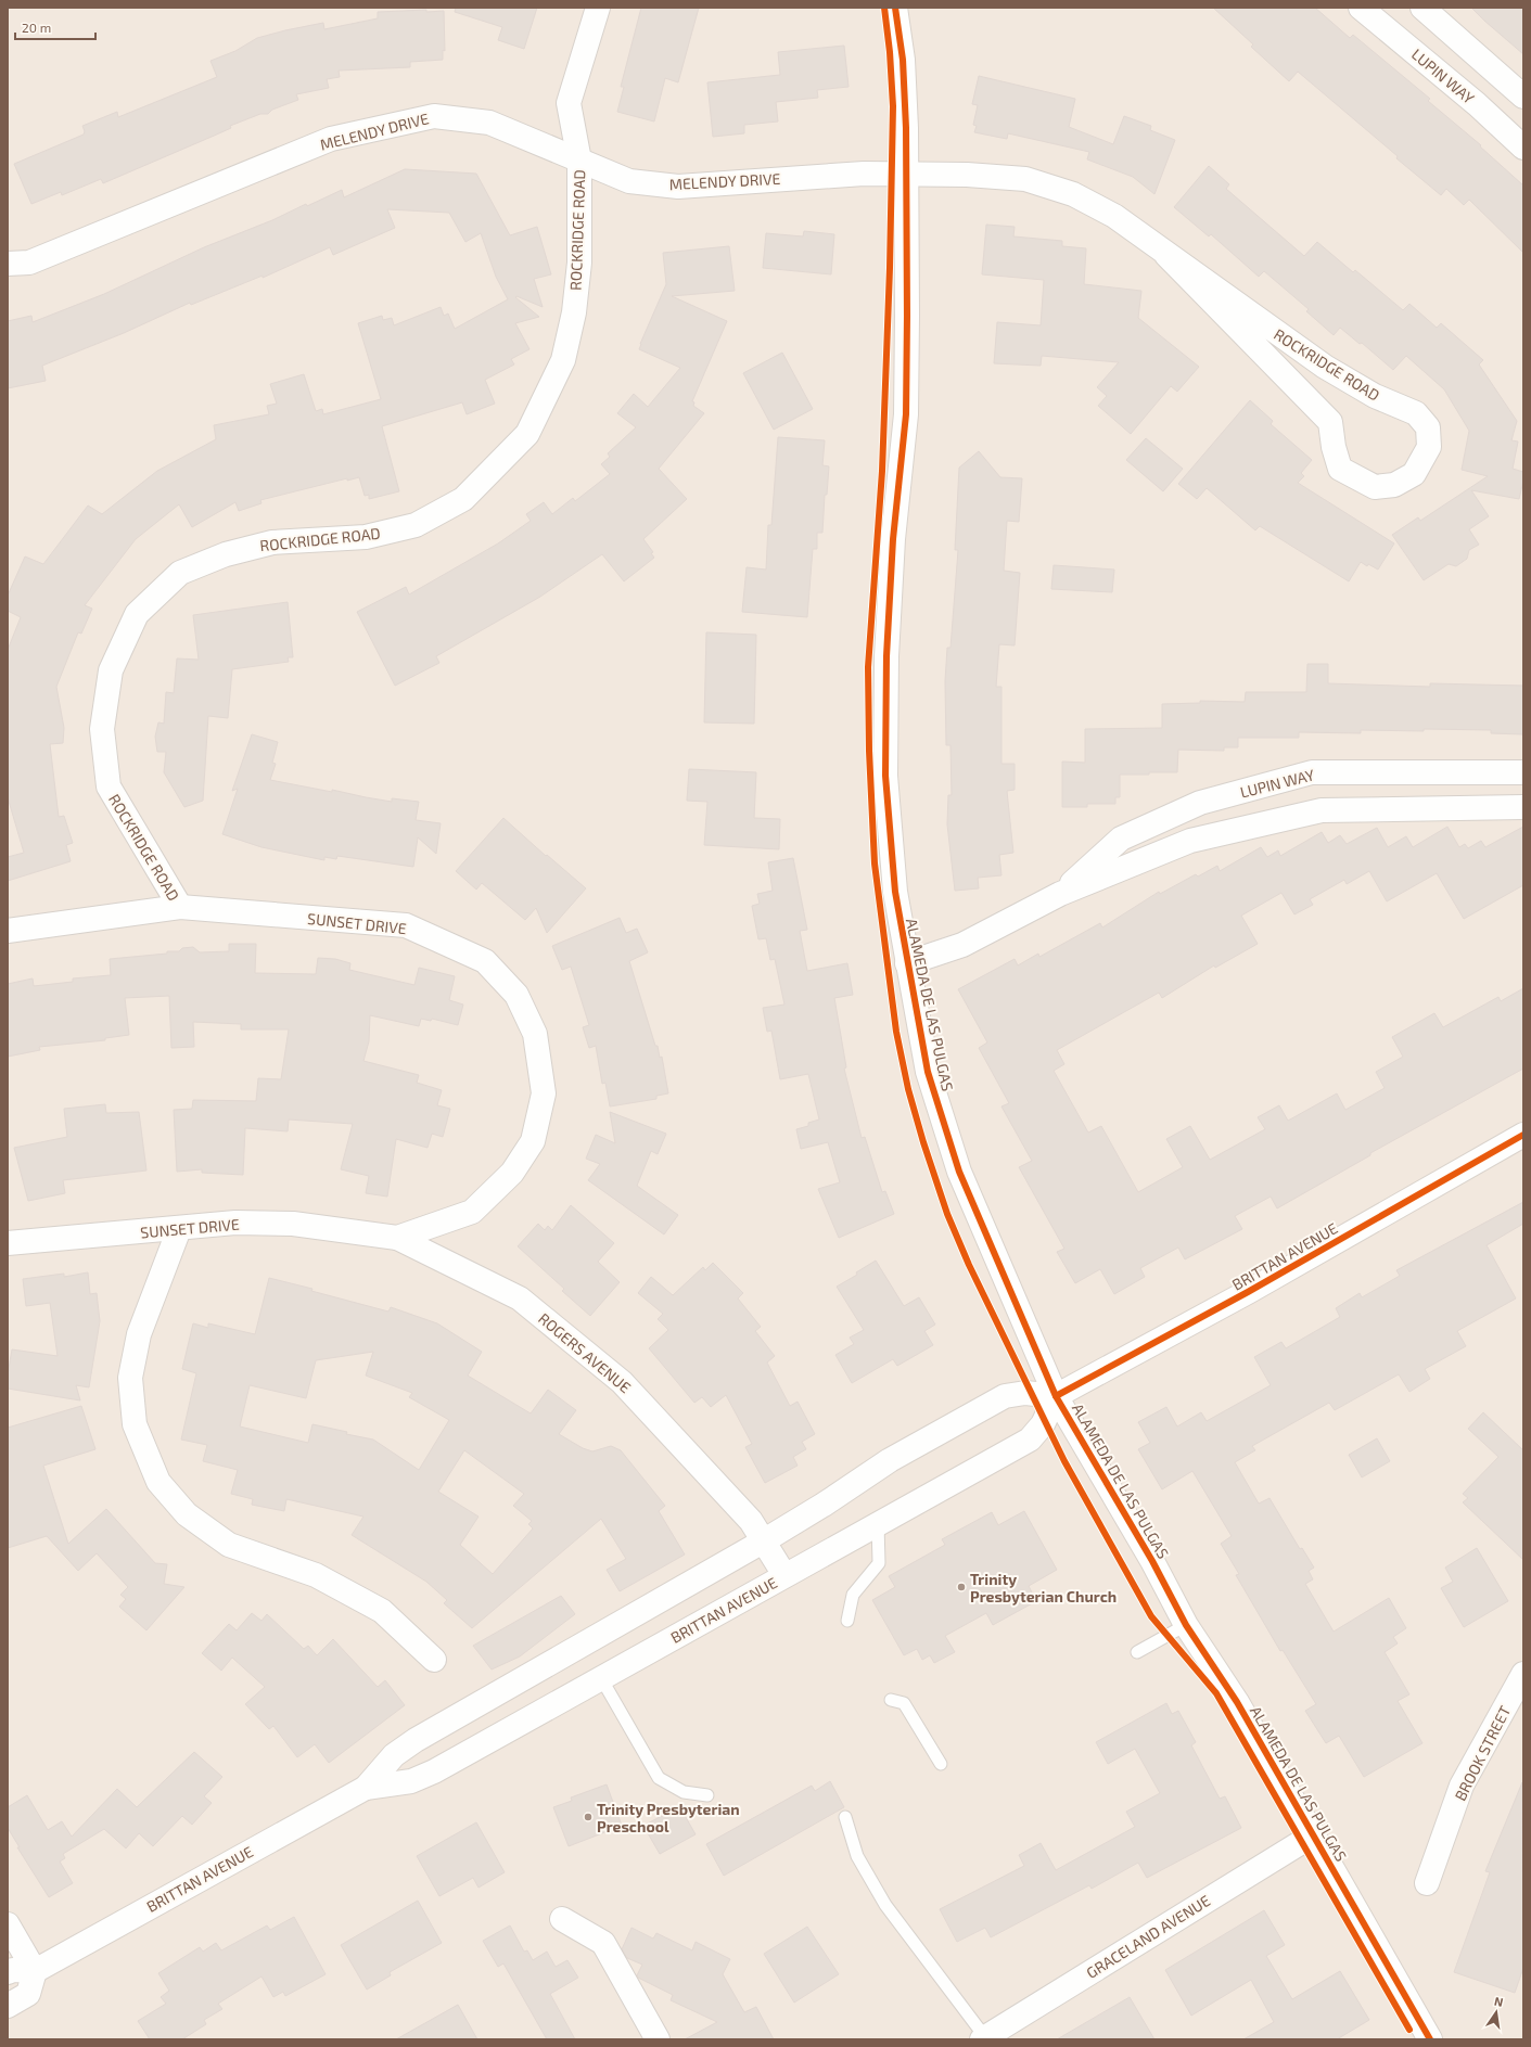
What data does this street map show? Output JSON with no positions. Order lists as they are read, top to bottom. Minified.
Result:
{"streets":{"street":["LUPIN WAY","MELENDY DRIVE","ROCKRIDGE ROAD","SUNSET DRIVE","ALAMEDA DE LAS PULGAS","BRITTAN AVENUE","ROGERS AVENUE","BROOK STREET","GRACELAND AVENUE"]},"crossings":[["LUPIN WAY","ALAMEDA DE LAS PULGAS"],["MELENDY DRIVE","ROCKRIDGE ROAD"],["MELENDY DRIVE","ALAMEDA DE LAS PULGAS"],["ROCKRIDGE ROAD","SUNSET DRIVE"],["ROCKRIDGE ROAD","ALAMEDA DE LAS PULGAS"],["SUNSET DRIVE","ROGERS AVENUE"],["ALAMEDA DE LAS PULGAS","BRITTAN AVENUE"],["ALAMEDA DE LAS PULGAS","GRACELAND AVENUE"],["BRITTAN AVENUE","ROGERS AVENUE"]],"places":["Trinity Presbyterian Church","Trinity Presbyterian Preschool"],"scale_bar":"20 m","north":"top"}
